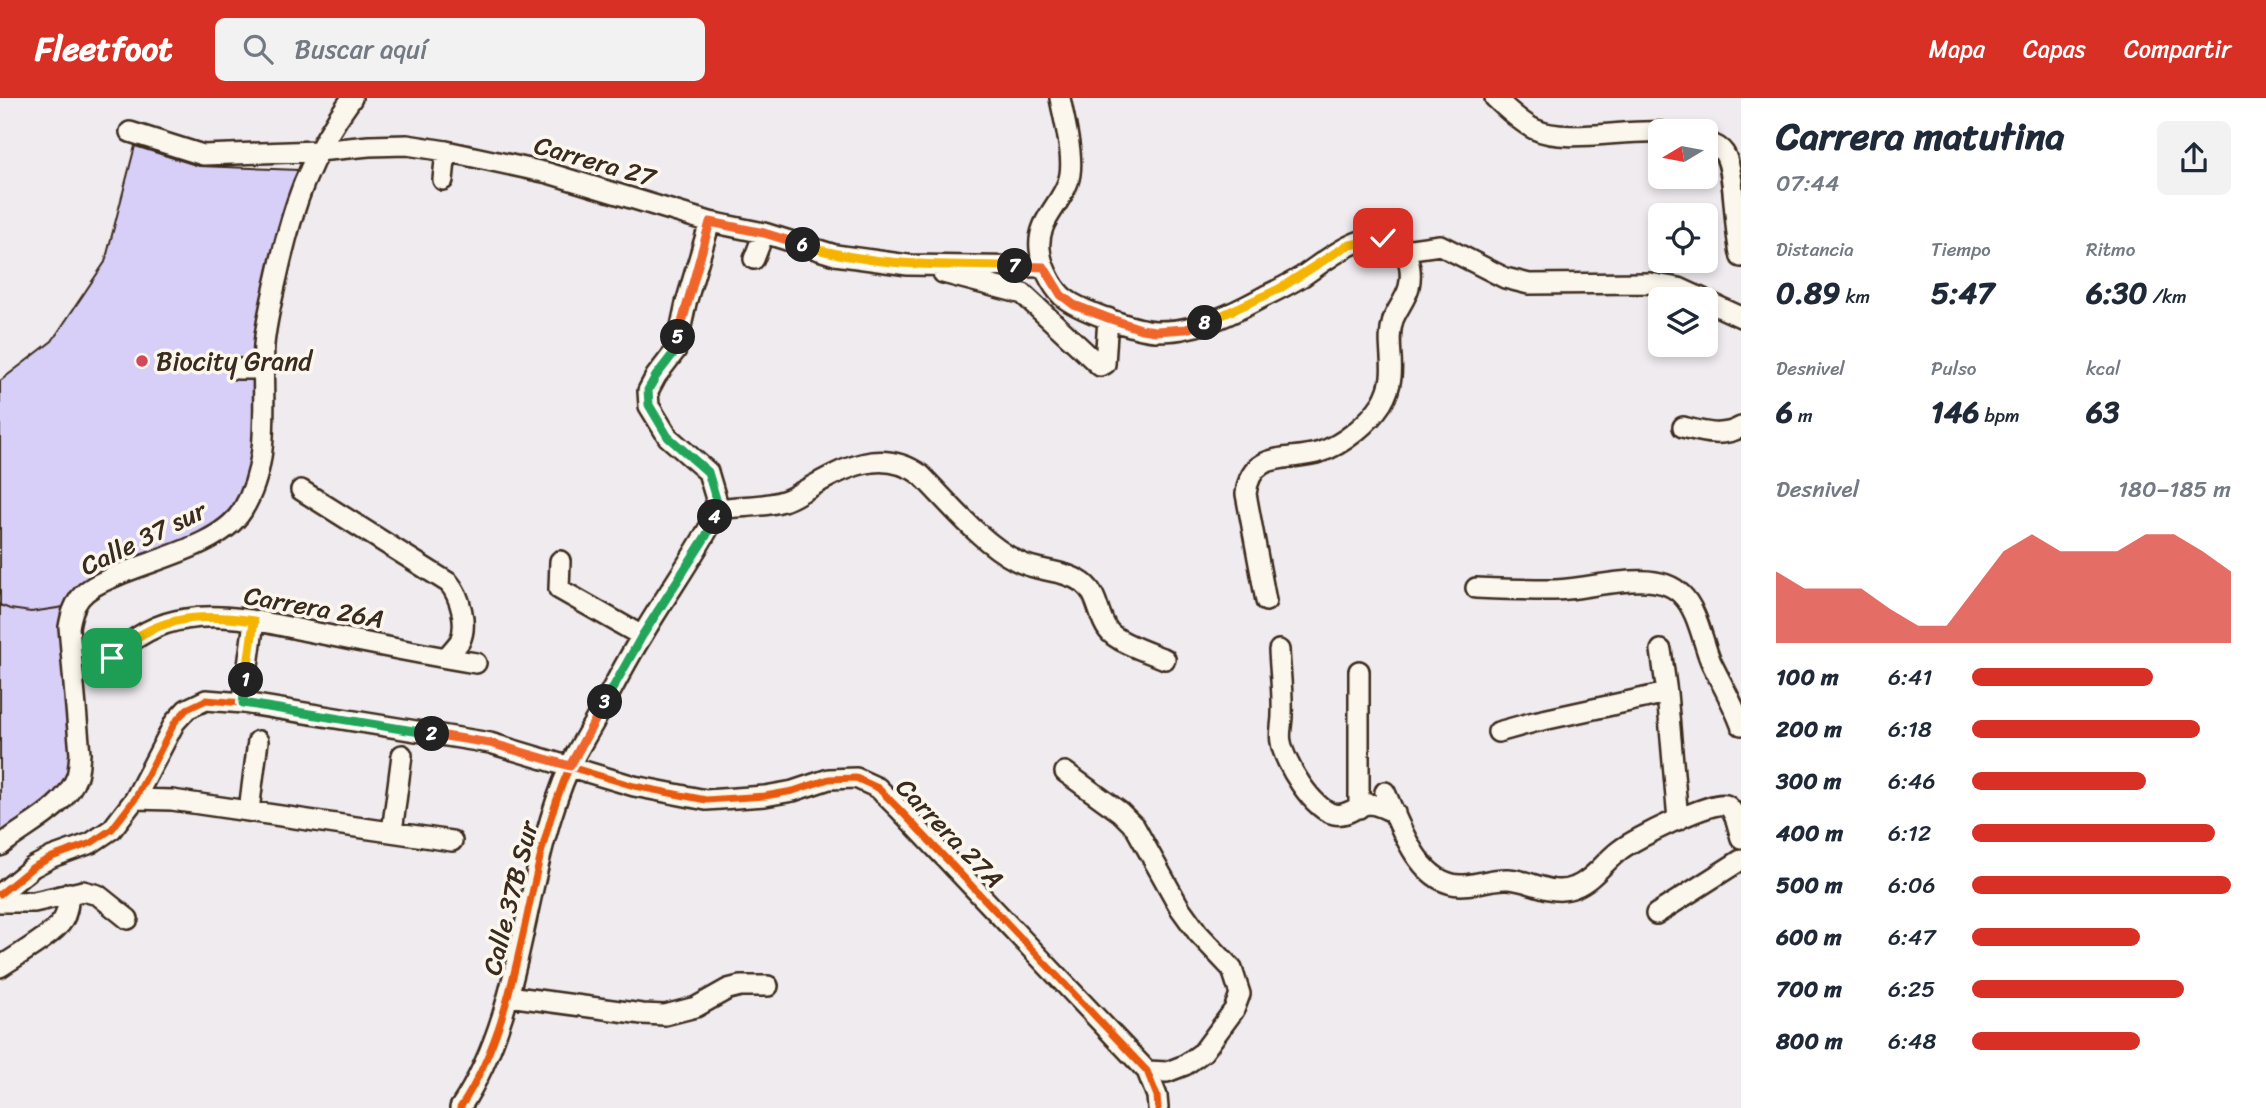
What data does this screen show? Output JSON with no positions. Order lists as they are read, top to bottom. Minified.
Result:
{"streets":{"street":["Carrera 27","Calle 37 sur","Carrera 26A","Carrera 27A","Calle 37B Sur"]},"crossings":[["Carrera 27","Calle 37 sur"],["Carrera 27A","Calle 37B Sur"]],"places":["Biocity Grand"],"north":"left","page":{"header":"Fleetfoot","search":"Buscar aquí","nav":["Mapa","Capas","Compartir"],"heading":["Carrera matutina","07:44"],"stats":[["Distancia","0.89 km"],["Tiempo","5:47"],["Ritmo","6:30 /km"],["Desnivel","6 m"],["Pulso","146 bpm"],["kcal","63"]],"pins":["6","7","8","5","4","1","3","2"],"chart":["Desnivel","180–185 m"],"list":[{"name":"100 m","note":"6:41"},{"name":"200 m","note":"6:18"},{"name":"300 m","note":"6:46"},{"name":"400 m","note":"6:12"},{"name":"500 m","note":"6:06"},{"name":"600 m","note":"6:47"},{"name":"700 m","note":"6:25"},{"name":"800 m","note":"6:48"}]}}
